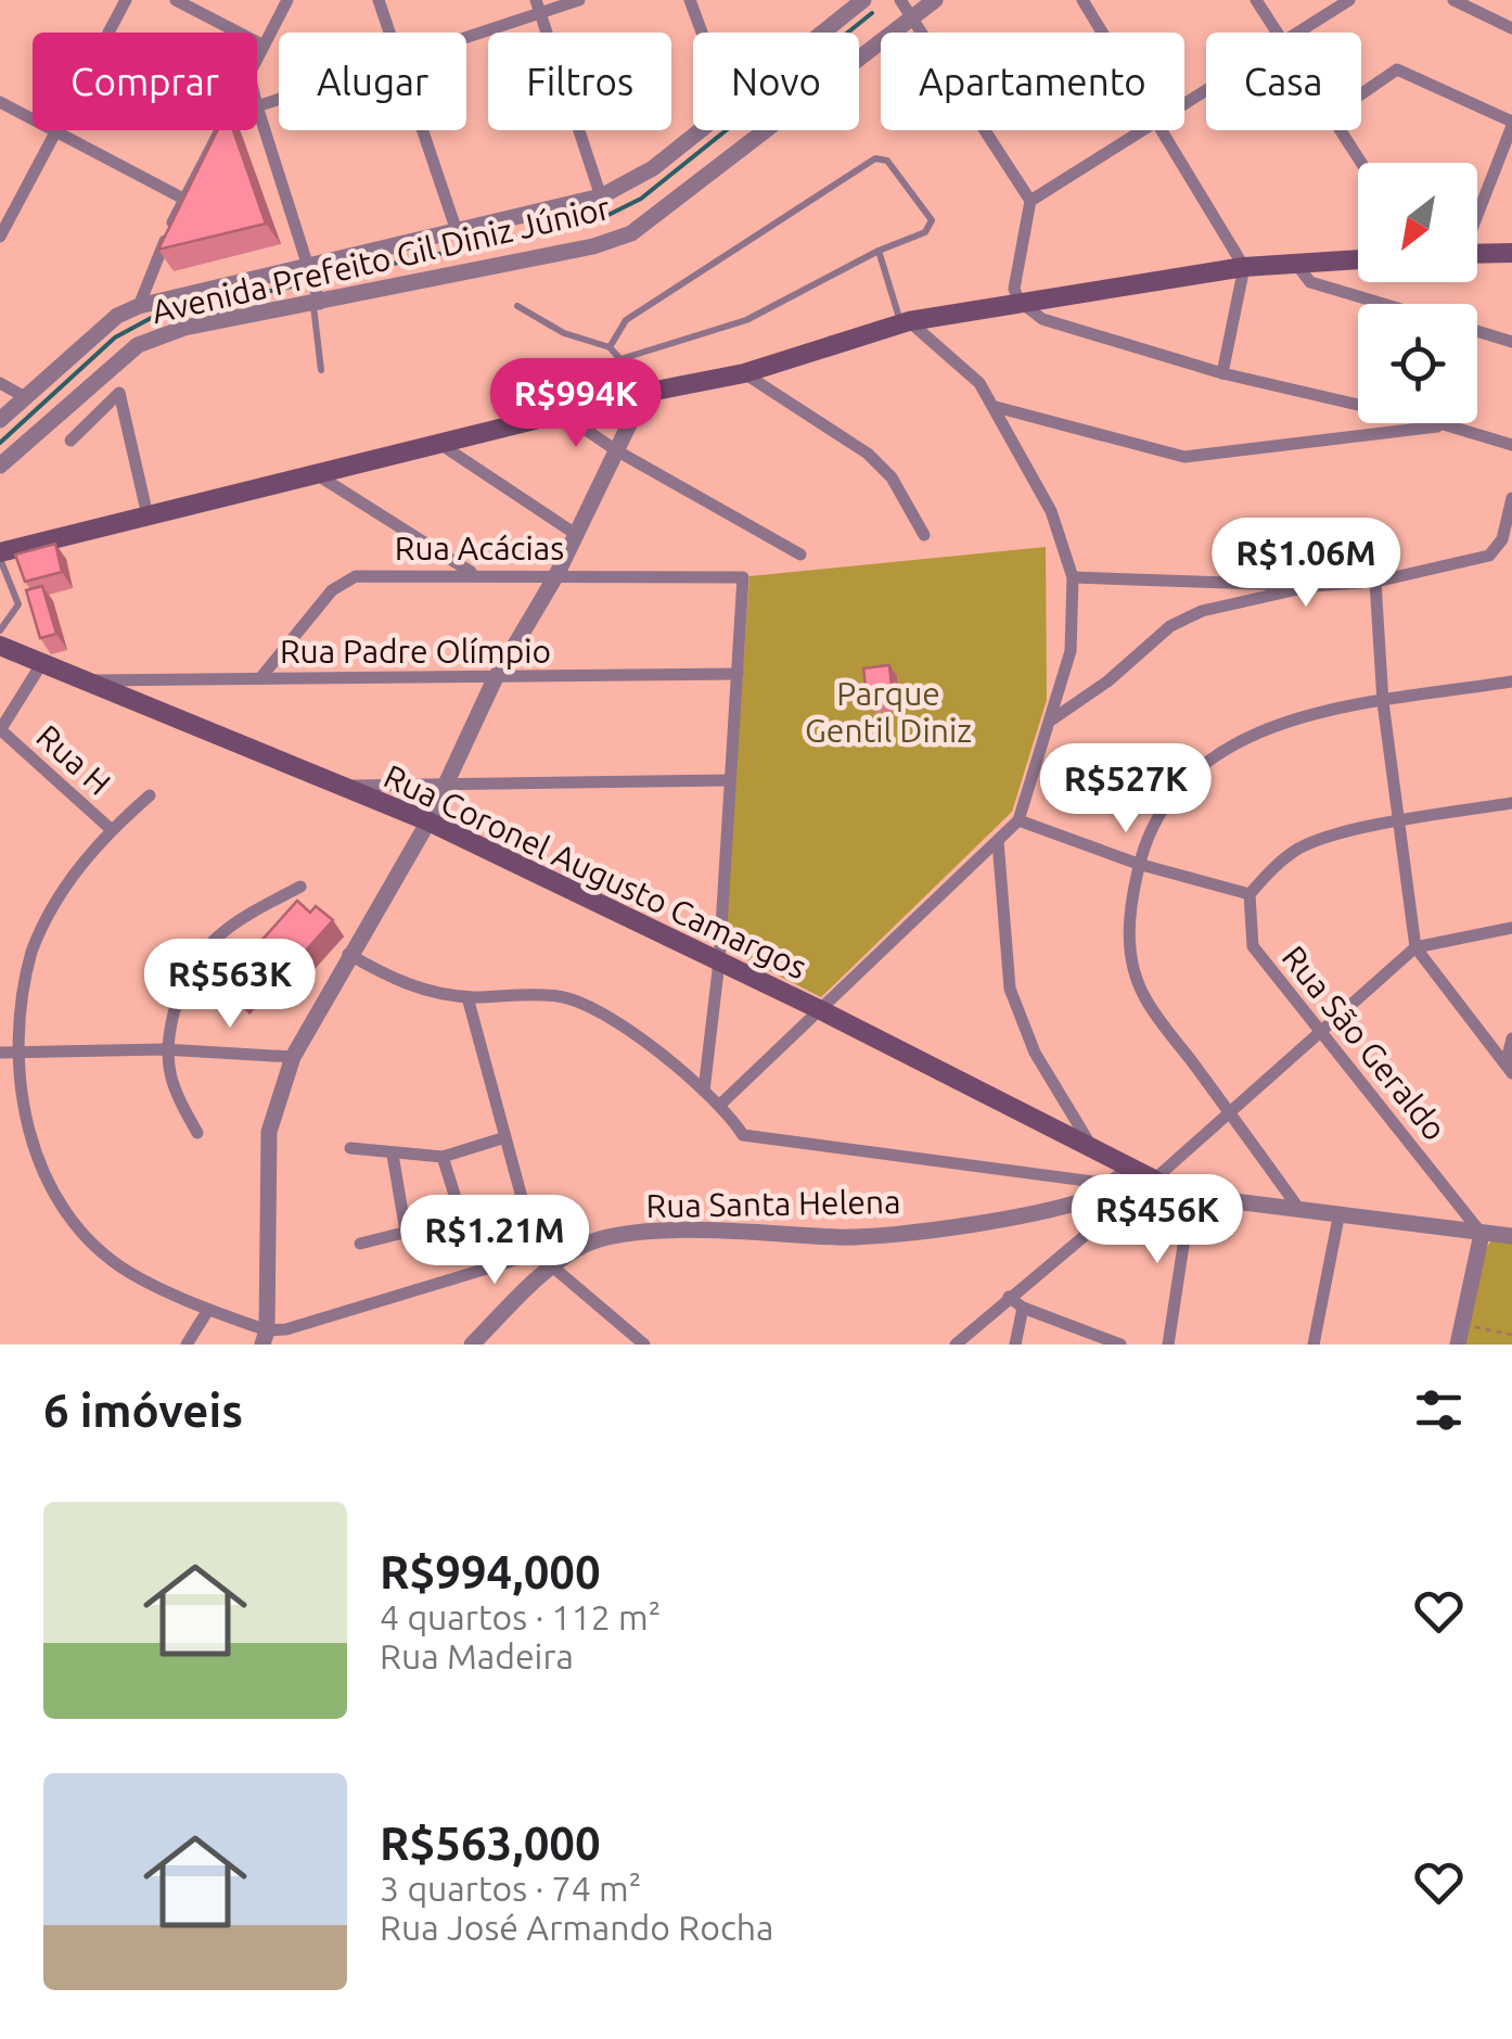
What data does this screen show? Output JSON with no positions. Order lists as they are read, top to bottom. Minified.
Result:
{"streets":{"main road":["Rua Coronel Augusto Camargos"],"street":["Avenida Prefeito Gil Diniz Júnior","Rua Acácias","Rua Padre Olímpio","Rua H","Rua São Geraldo","Rua Santa Helena"]},"crossings":[["Rua Acácias","Rua Padre Olímpio"],["Rua Padre Olímpio","Rua Coronel Augusto Camargos"],["Rua Coronel Augusto Camargos","Rua Santa Helena"]],"parks":["Parque Gentil Diniz"],"north":"bottom left","page":{"chip":["Comprar","Alugar","Filtros","Novo","Apartamento","Casa"],"price":["R$994K","R$1.06M","R$527K","R$563K","R$456K","R$1.21M"],"heading":"6 imóveis","list":[{"name":"R$994,000","note":"4 quartos · 112 m² · Rua Madeira"},{"name":"R$563,000","note":"3 quartos · 74 m² · Rua José Armando Rocha"}]}}
